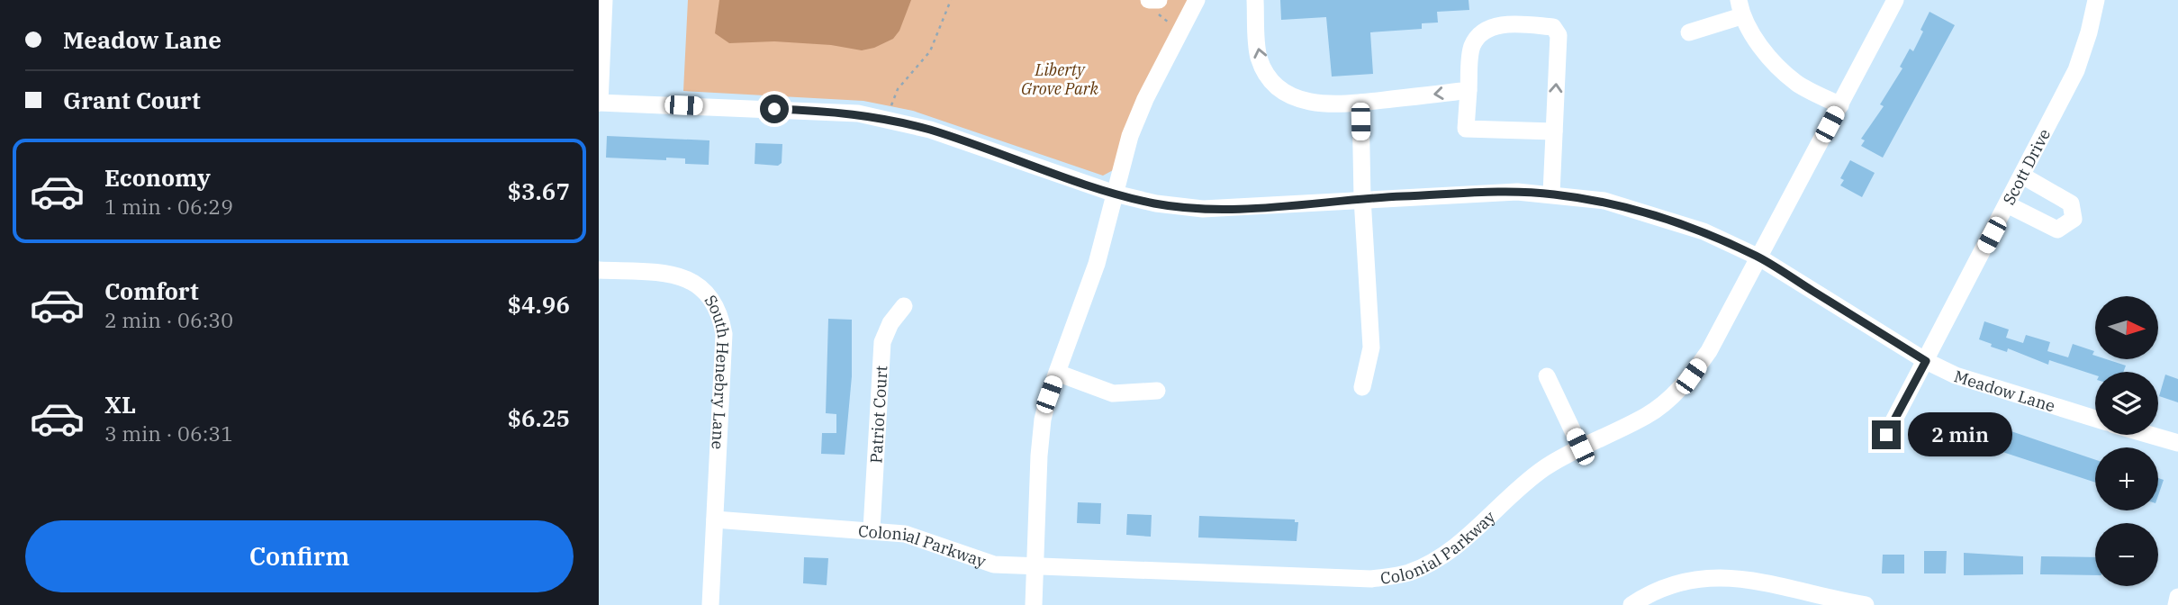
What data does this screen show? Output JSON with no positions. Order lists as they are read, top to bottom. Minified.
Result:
{"streets":{"street":["Scott Drive","South Henebry Lane","Meadow Lane","Patriot Court","Colonial Parkway"]},"crossings":[["Scott Drive","Meadow Lane"],["South Henebry Lane","Colonial Parkway"],["Meadow Lane","Colonial Parkway"],["Patriot Court","Colonial Parkway"]],"parks":["Liberty Grove Park"],"north":"right","page":{"banner":["Meadow Lane","Grant Court"],"list":[{"name":"Economy","note":"1 min · 06:29","value":"$3.67"},{"name":"Comfort","note":"2 min · 06:30","value":"$4.96"},{"name":"XL","note":"3 min · 06:31","value":"$6.25"}],"map_buttons":["+","−"],"bubble":"2 min","buttons":"Confirm"}}
